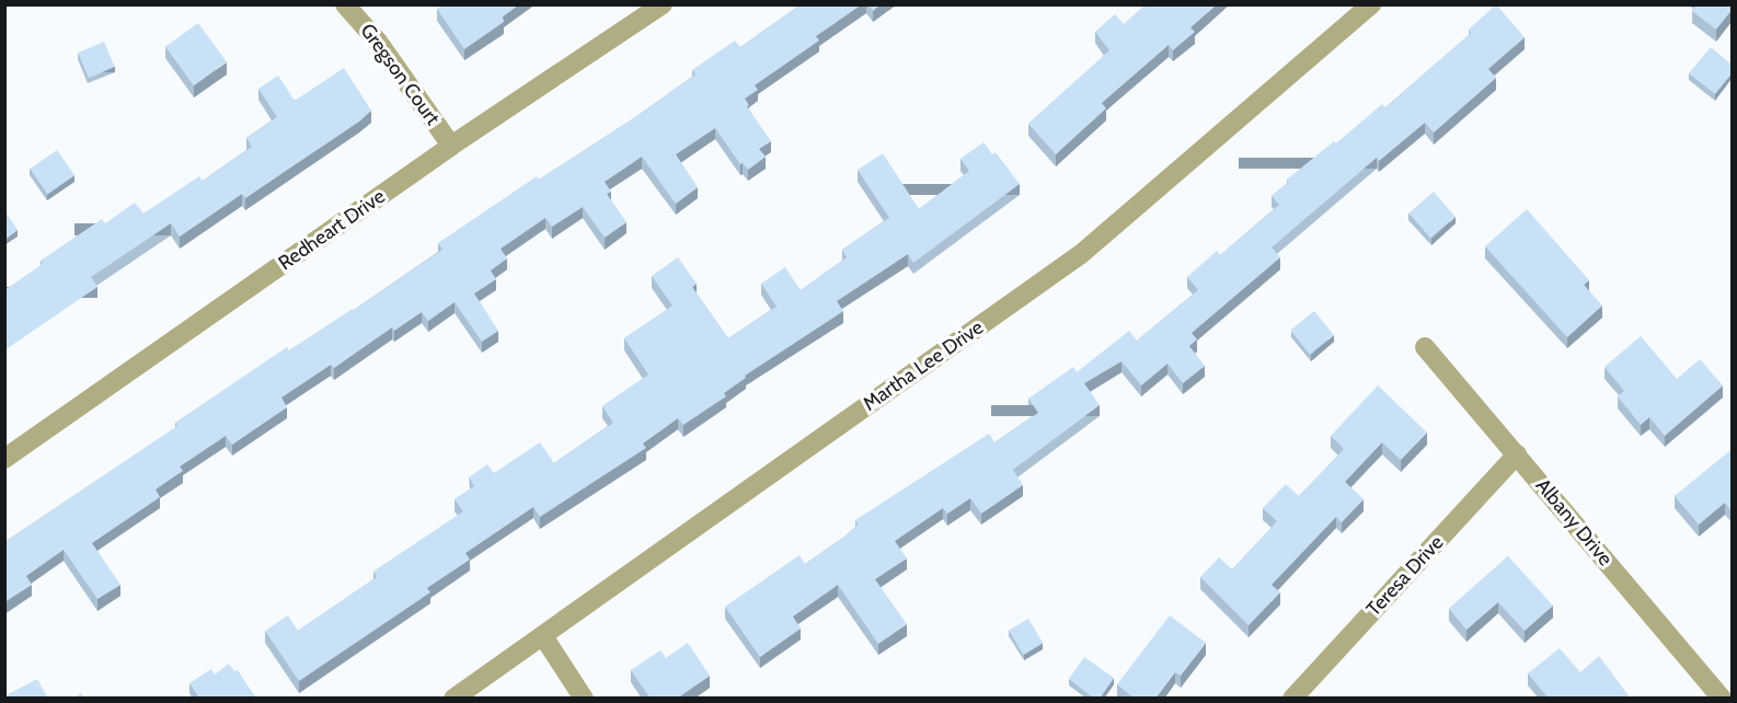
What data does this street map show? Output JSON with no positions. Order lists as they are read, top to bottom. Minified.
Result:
{"streets":{"street":["Gregson Court","Redheart Drive","Martha Lee Drive","Albany Drive","Teresa Drive"]},"crossings":[["Gregson Court","Redheart Drive"],["Albany Drive","Teresa Drive"]]}
